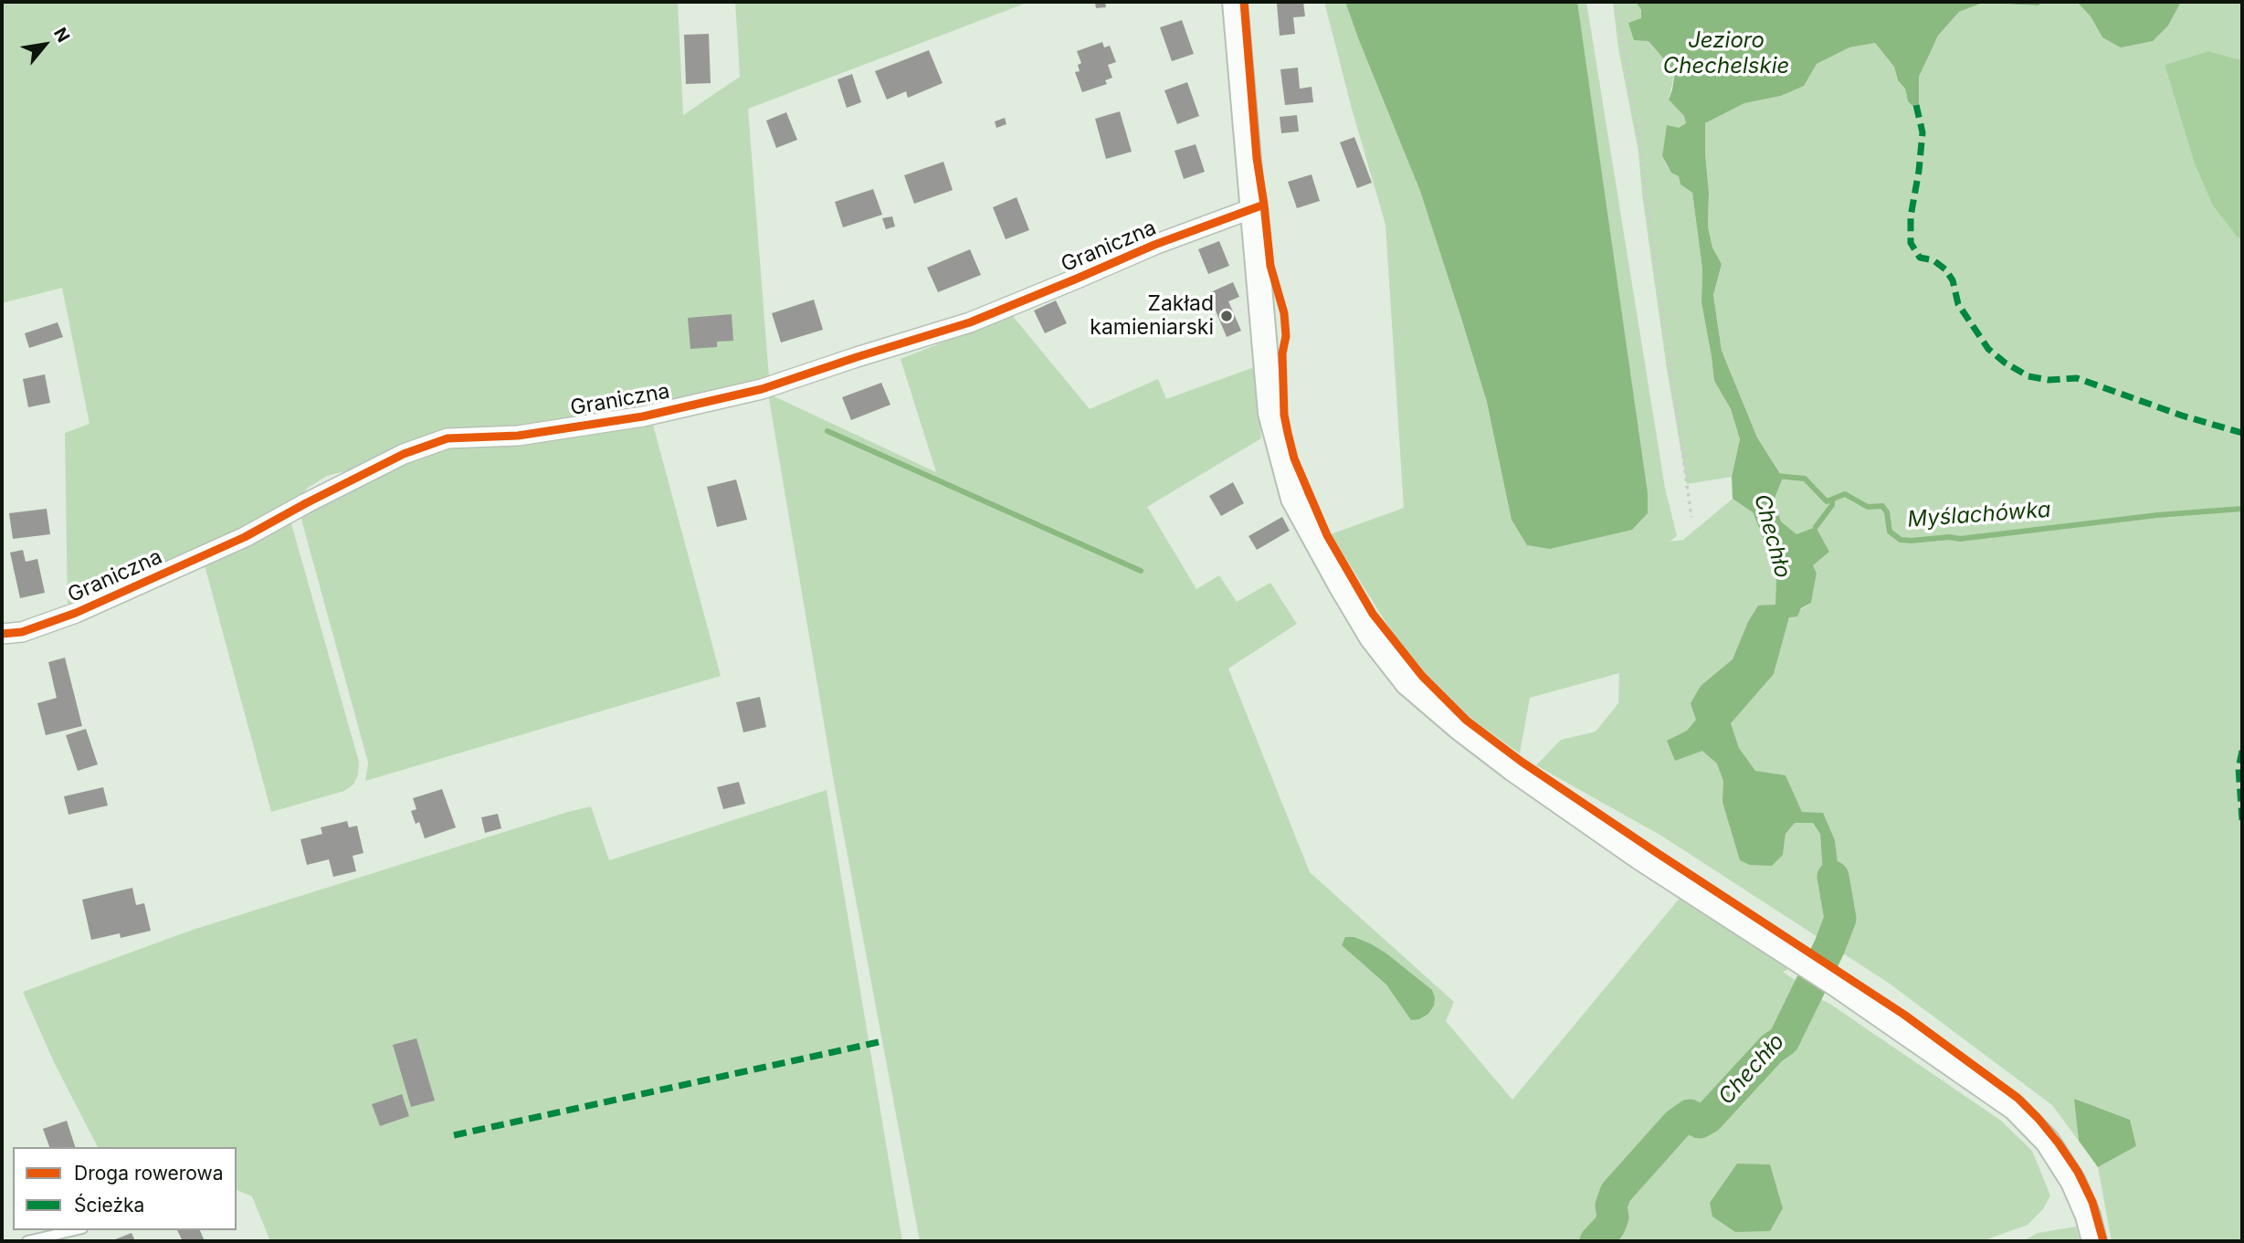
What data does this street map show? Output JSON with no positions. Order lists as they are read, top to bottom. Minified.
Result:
{"streets":{"street":["Graniczna"]},"water":["Jezioro Chechelskie","Myślachówka","Chechło"],"places":["Zakład kamieniarski"],"legend":["Droga rowerowa","Ścieżka"],"north":"top right"}
